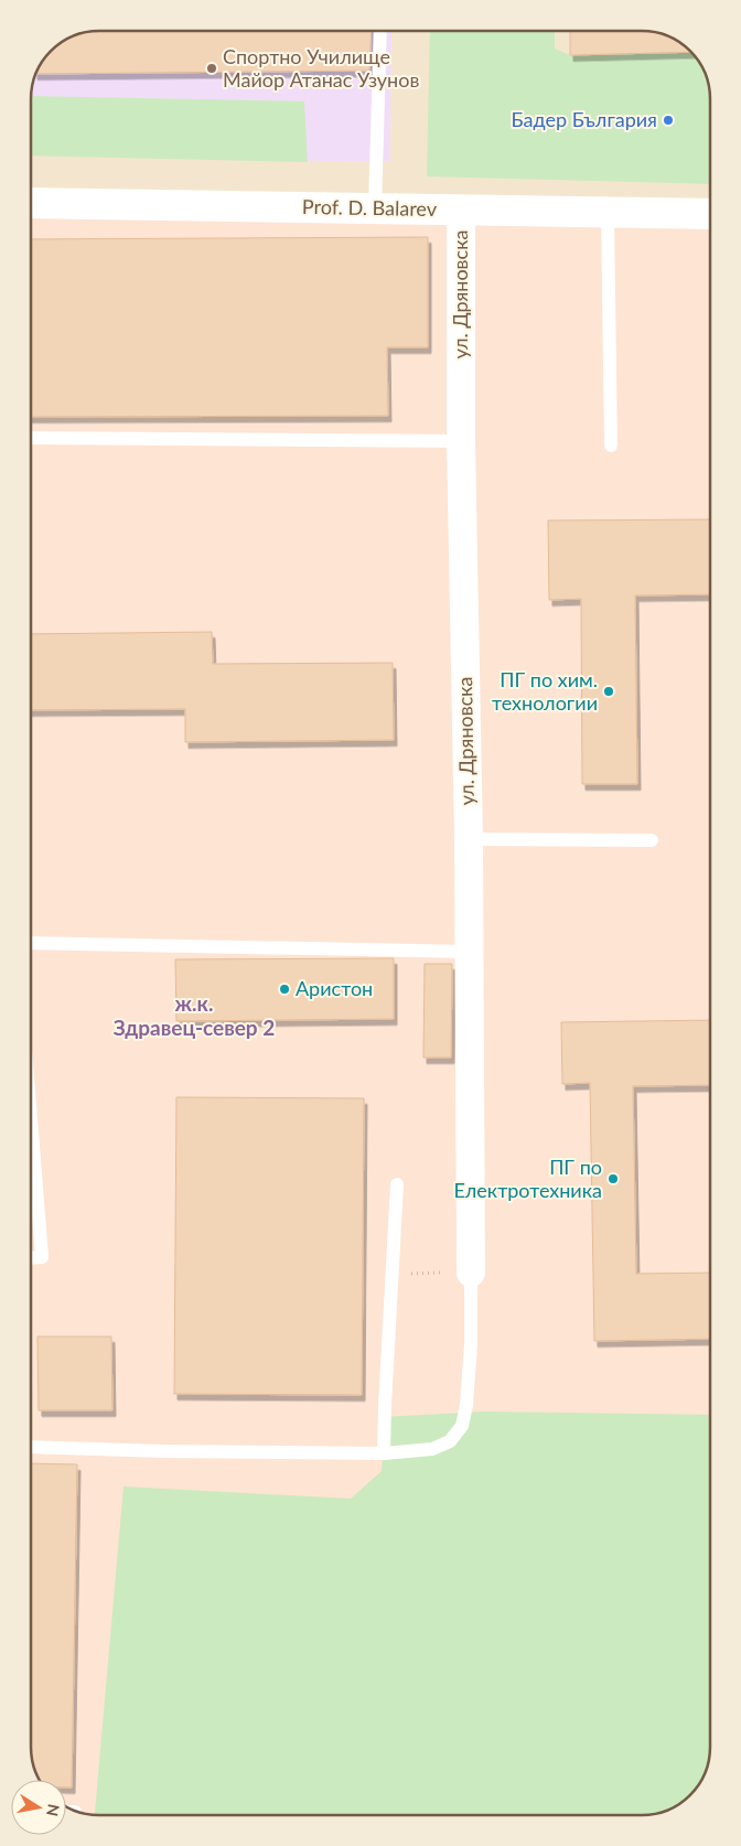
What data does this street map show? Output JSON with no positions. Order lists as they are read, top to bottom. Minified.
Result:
{"streets":{"street":["Prof. D. Balarev","ул. Дряновска"]},"crossings":[["Prof. D. Balarev","ул. Дряновска"]],"districts":["ж.к. Здравец-север 2"],"places":["Спортно Училище Майор Атанас Узунов","Бадер България","ПГ по хим. технологии","Аристон","ПГ по Електротехника"],"north":"right"}
